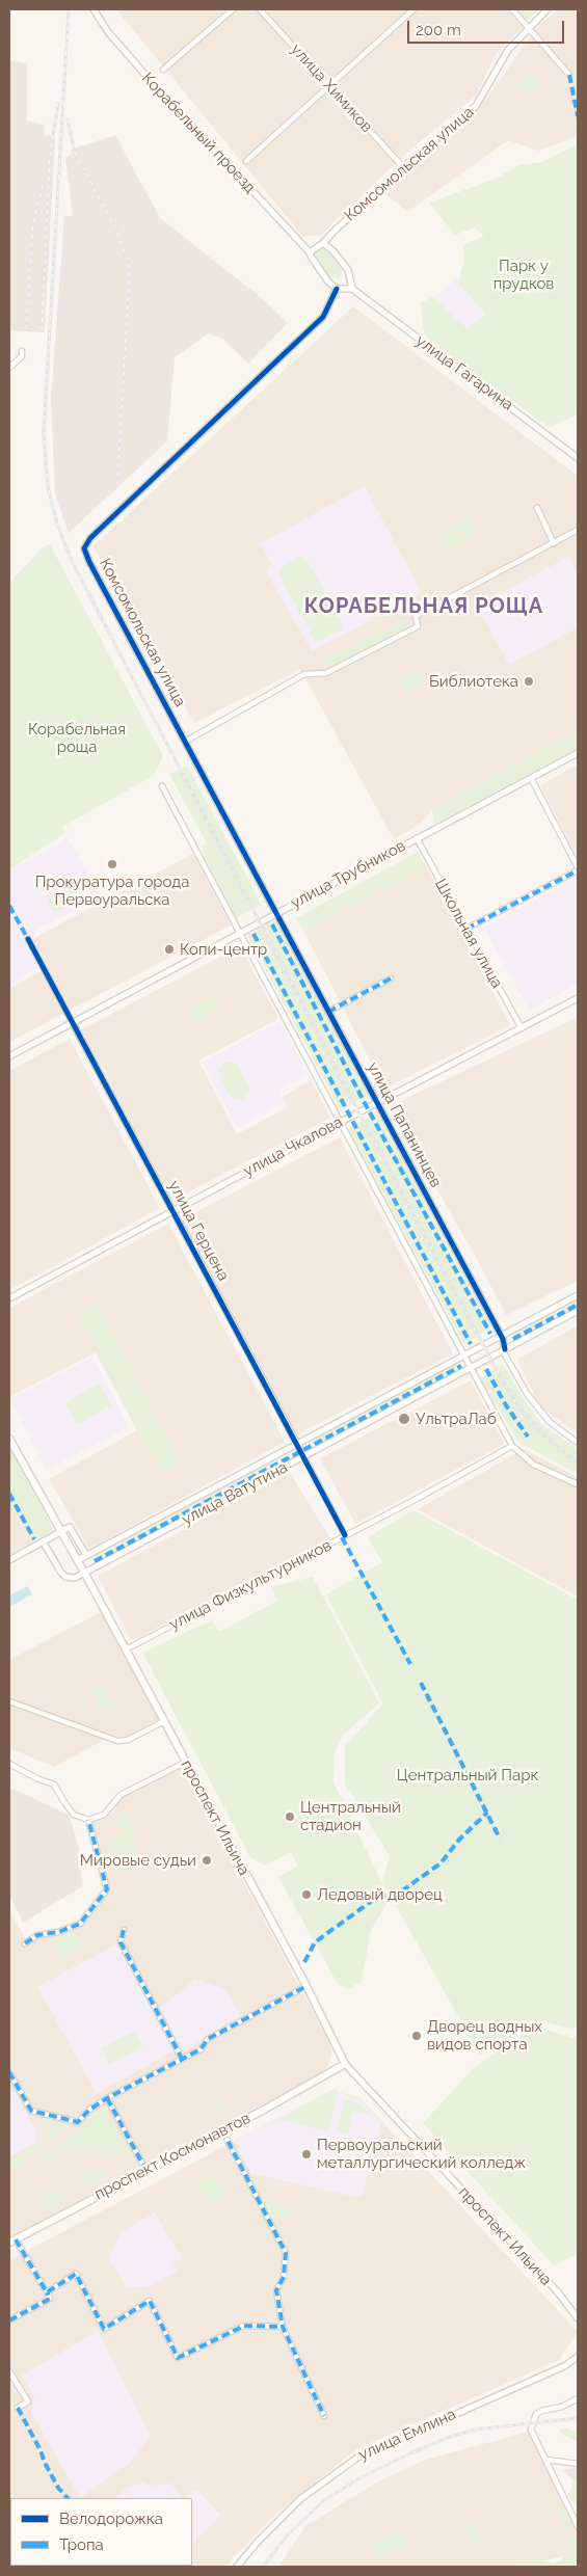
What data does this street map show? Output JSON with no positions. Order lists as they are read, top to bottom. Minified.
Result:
{"streets":{"main road":["проспект Ильича","проспект Космонавтов"],"street":["улица Химиков","Корабельный проезд","Комсомольская улица","улица Гагарина","улица Трубников","Школьная улица","улица Папанинцев","улица Чкалова","улица Герцена","улица Ватутина","улица Физкультурников","улица Емлина"]},"crossings":[["улица Химиков","Комсомольская улица"],["Корабельный проезд","Комсомольская улица"],["Комсомольская улица","улица Трубников"],["Комсомольская улица","улица Папанинцев"],["улица Трубников","Школьная улица"],["улица Трубников","улица Папанинцев"],["улица Трубников","улица Герцена"],["Школьная улица","улица Чкалова"],["улица Папанинцев","улица Чкалова"],["улица Папанинцев","улица Ватутина"],["улица Чкалова","улица Герцена"],["улица Герцена","улица Ватутина"],["улица Герцена","улица Физкультурников"],["улица Ватутина","проспект Ильича"],["улица Физкультурников","проспект Ильича"],["проспект Ильича","проспект Космонавтов"]],"districts":["КОРАБЕЛЬНАЯ РОЩА"],"parks":["Парк у прудков","Корабельная роща","Центральный Парк"],"places":["Библиотека","Прокуратура города Первоуральска","Копи-центр","УльтраЛаб","Центральный стадион","Мировые судьи","Ледовый дворец","Дворец водных видов спорта","Первоуральский металлургический колледж"],"legend":["Велодорожка","Тропа"],"scale_bar":"200 m"}
